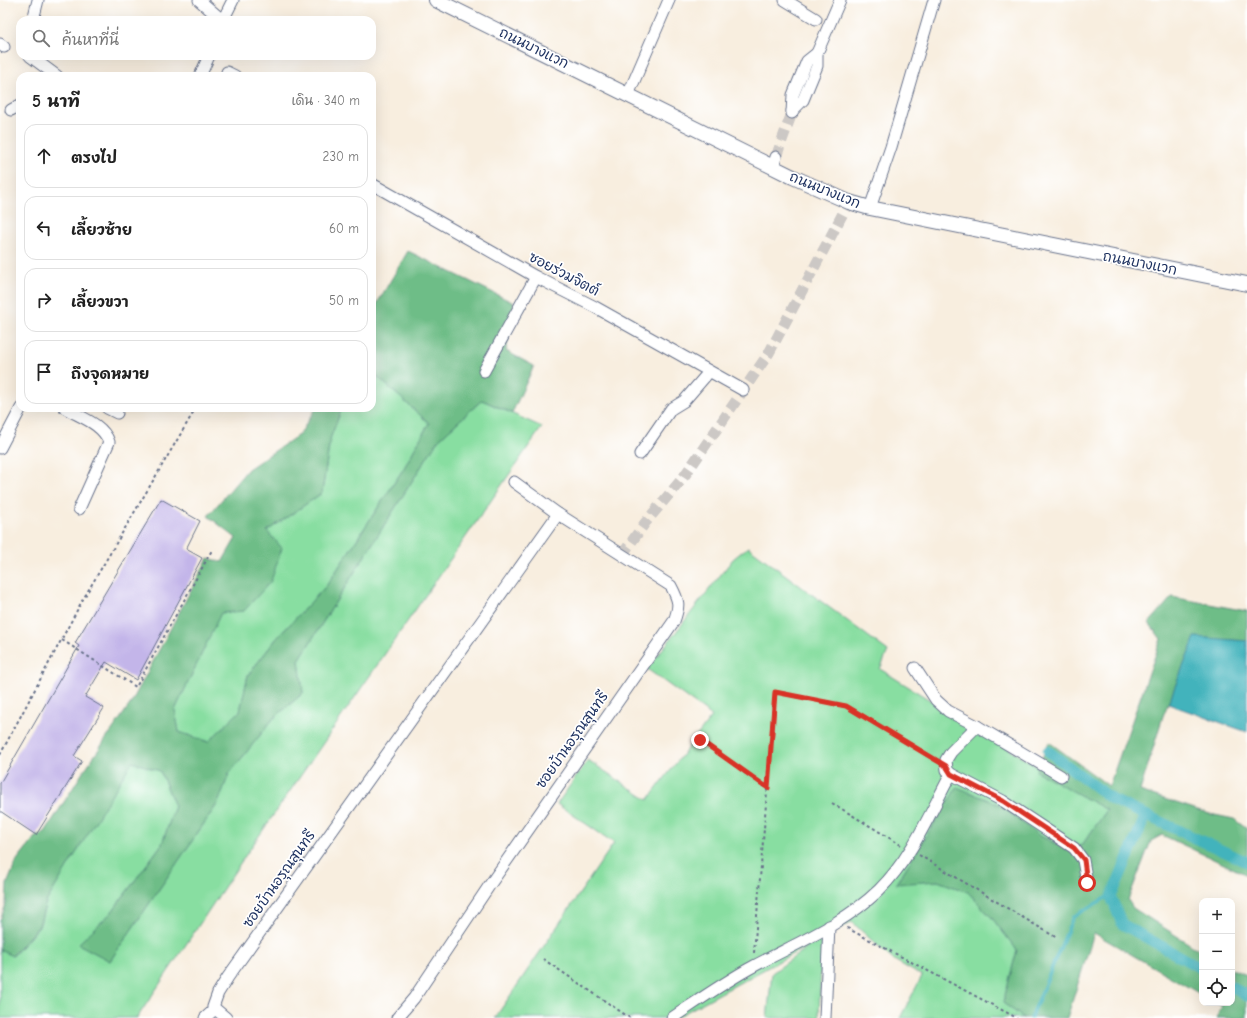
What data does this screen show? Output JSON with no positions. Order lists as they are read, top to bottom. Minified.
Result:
{"streets":{"main road":["ถนนบางแวก"],"street":["ซอยร่วมจิตต์","ซอยบ้านอรุณสุนทรี"]},"page":{"search":"ค้นหาที่นี่","heading":["5 นาที","เดิน · 340 m"],"list":[["ตรงไป","230 m"],["เลี้ยวซ้าย","60 m"],["เลี้ยวขวา","50 m"],"ถึงจุดหมาย"],"map_buttons":["+","−"]}}
